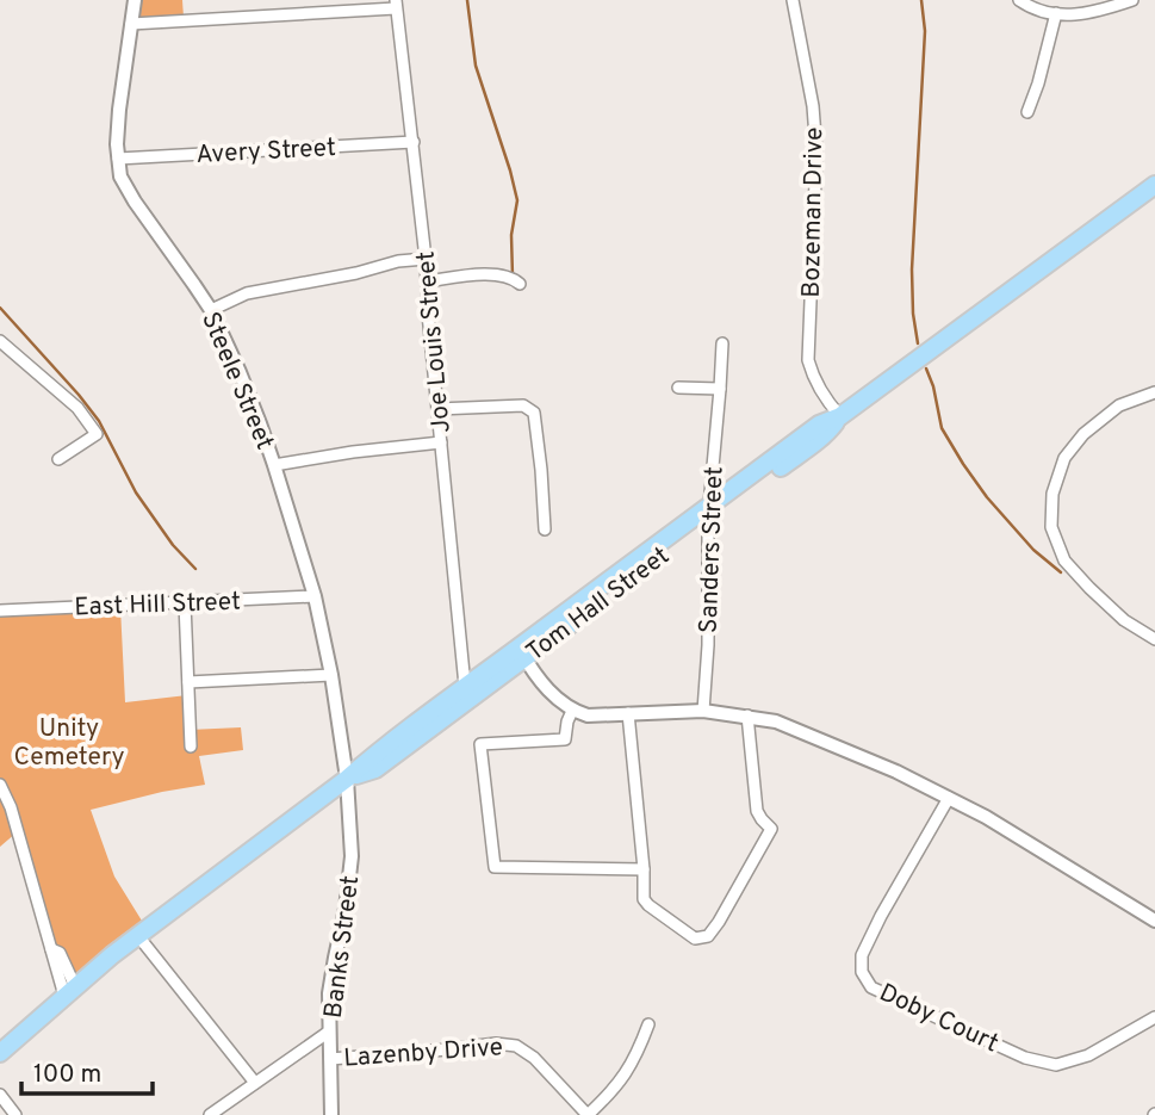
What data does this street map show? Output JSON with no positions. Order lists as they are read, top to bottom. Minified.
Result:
{"streets":{"main road":["Tom Hall Street"],"street":["Avery Street","Bozeman Drive","Joe Louis Street","Steele Street","Sanders Street","East Hill Street","Banks Street","Doby Court","Lazenby Drive"]},"crossings":[["Avery Street","Joe Louis Street"],["Avery Street","Steele Street"],["Bozeman Drive","Tom Hall Street"],["Joe Louis Street","Tom Hall Street"],["Steele Street","East Hill Street"],["Steele Street","Tom Hall Street"],["Steele Street","Banks Street"],["Sanders Street","Tom Hall Street"],["Tom Hall Street","Banks Street"],["Banks Street","Lazenby Drive"]],"parks":["Unity Cemetery"],"scale_bar":"100 m"}
